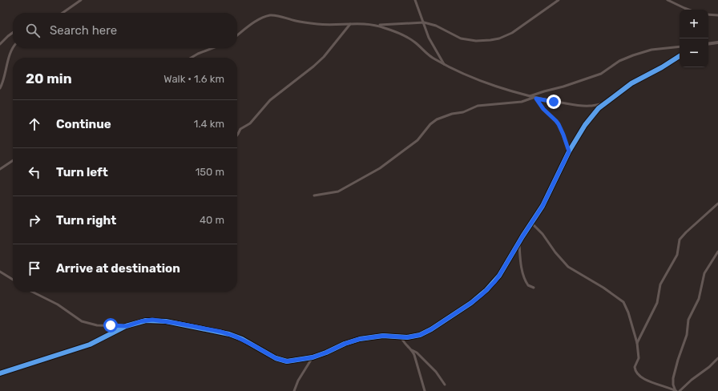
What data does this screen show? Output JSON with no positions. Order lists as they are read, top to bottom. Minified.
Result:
{"page":{"map_buttons":["+","−"],"search":"Search here","heading":["20 min","Walk · 1.6 km"],"list":[["Continue","1.4 km"],["Turn left","150 m"],["Turn right","40 m"],"Arrive at destination"]}}
